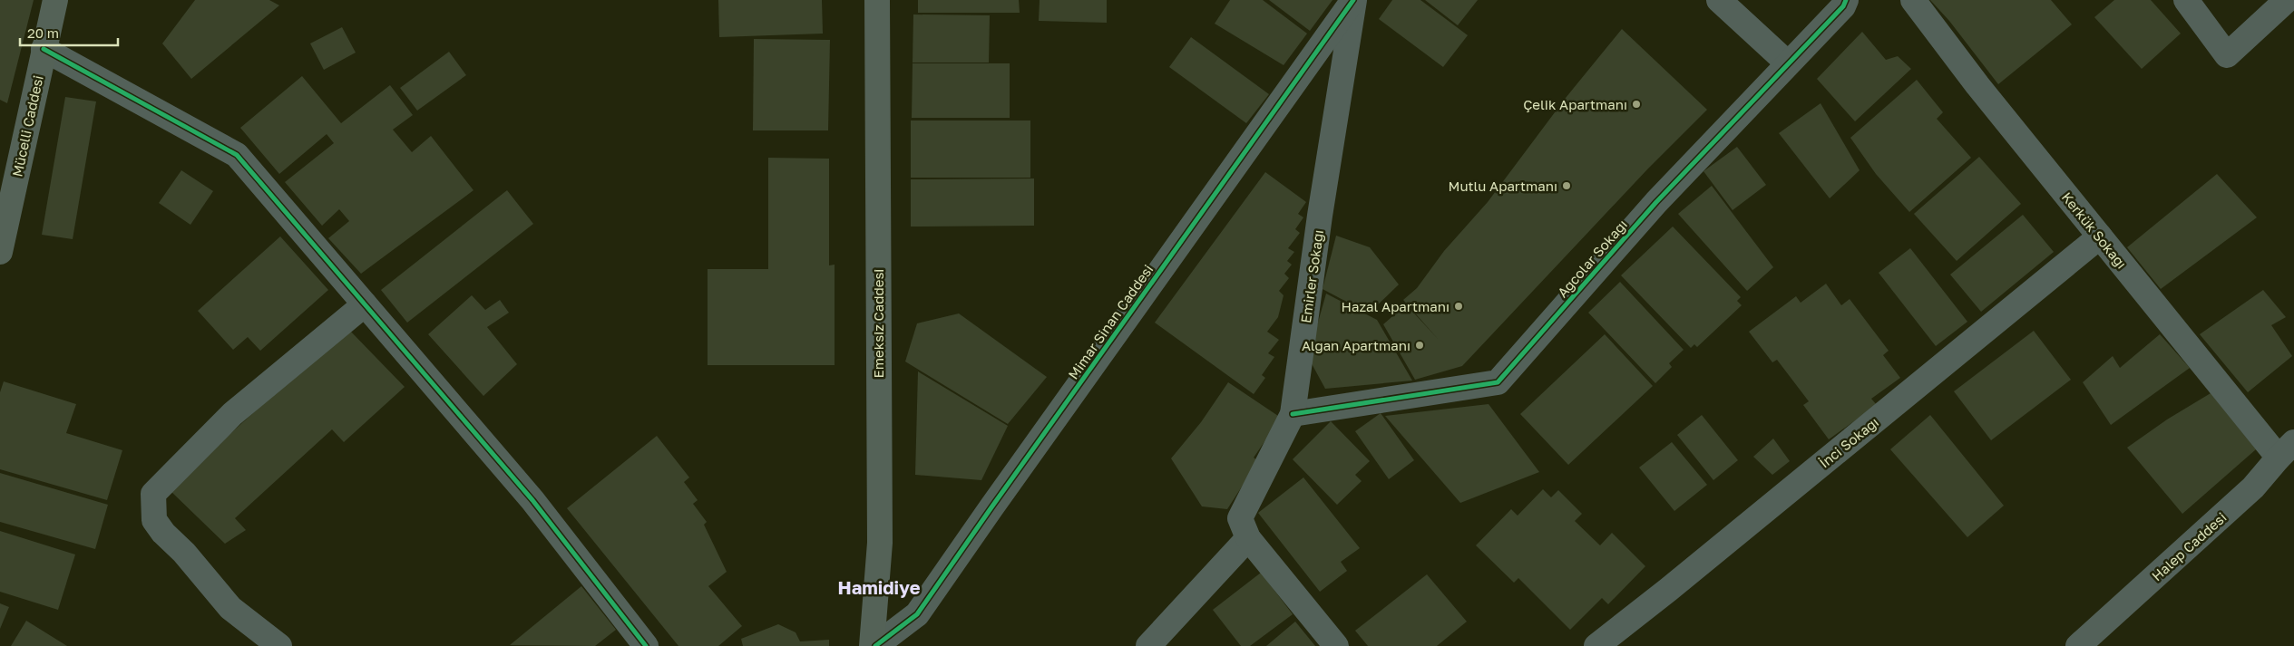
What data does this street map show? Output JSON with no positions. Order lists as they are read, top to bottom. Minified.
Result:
{"streets":{"main road":["Mücelli Caddesi","Emeksiz Caddesi"],"street":["Kerkük Sokağı","Ağcolar Sokağı","Emirler Sokağı","Mimar Sinan Caddesi","İnci Sokağı","Halep Caddesi"]},"crossings":[["Kerkük Sokağı","İnci Sokağı"],["Kerkük Sokağı","Halep Caddesi"],["Ağcolar Sokağı","Emirler Sokağı"],["Emirler Sokağı","Mimar Sinan Caddesi"]],"districts":["Hamidiye"],"places":["Çelik Apartmanı","Mutlu Apartmanı","Hazal Apartmanı","Algan Apartmanı"],"scale_bar":"20 m"}
